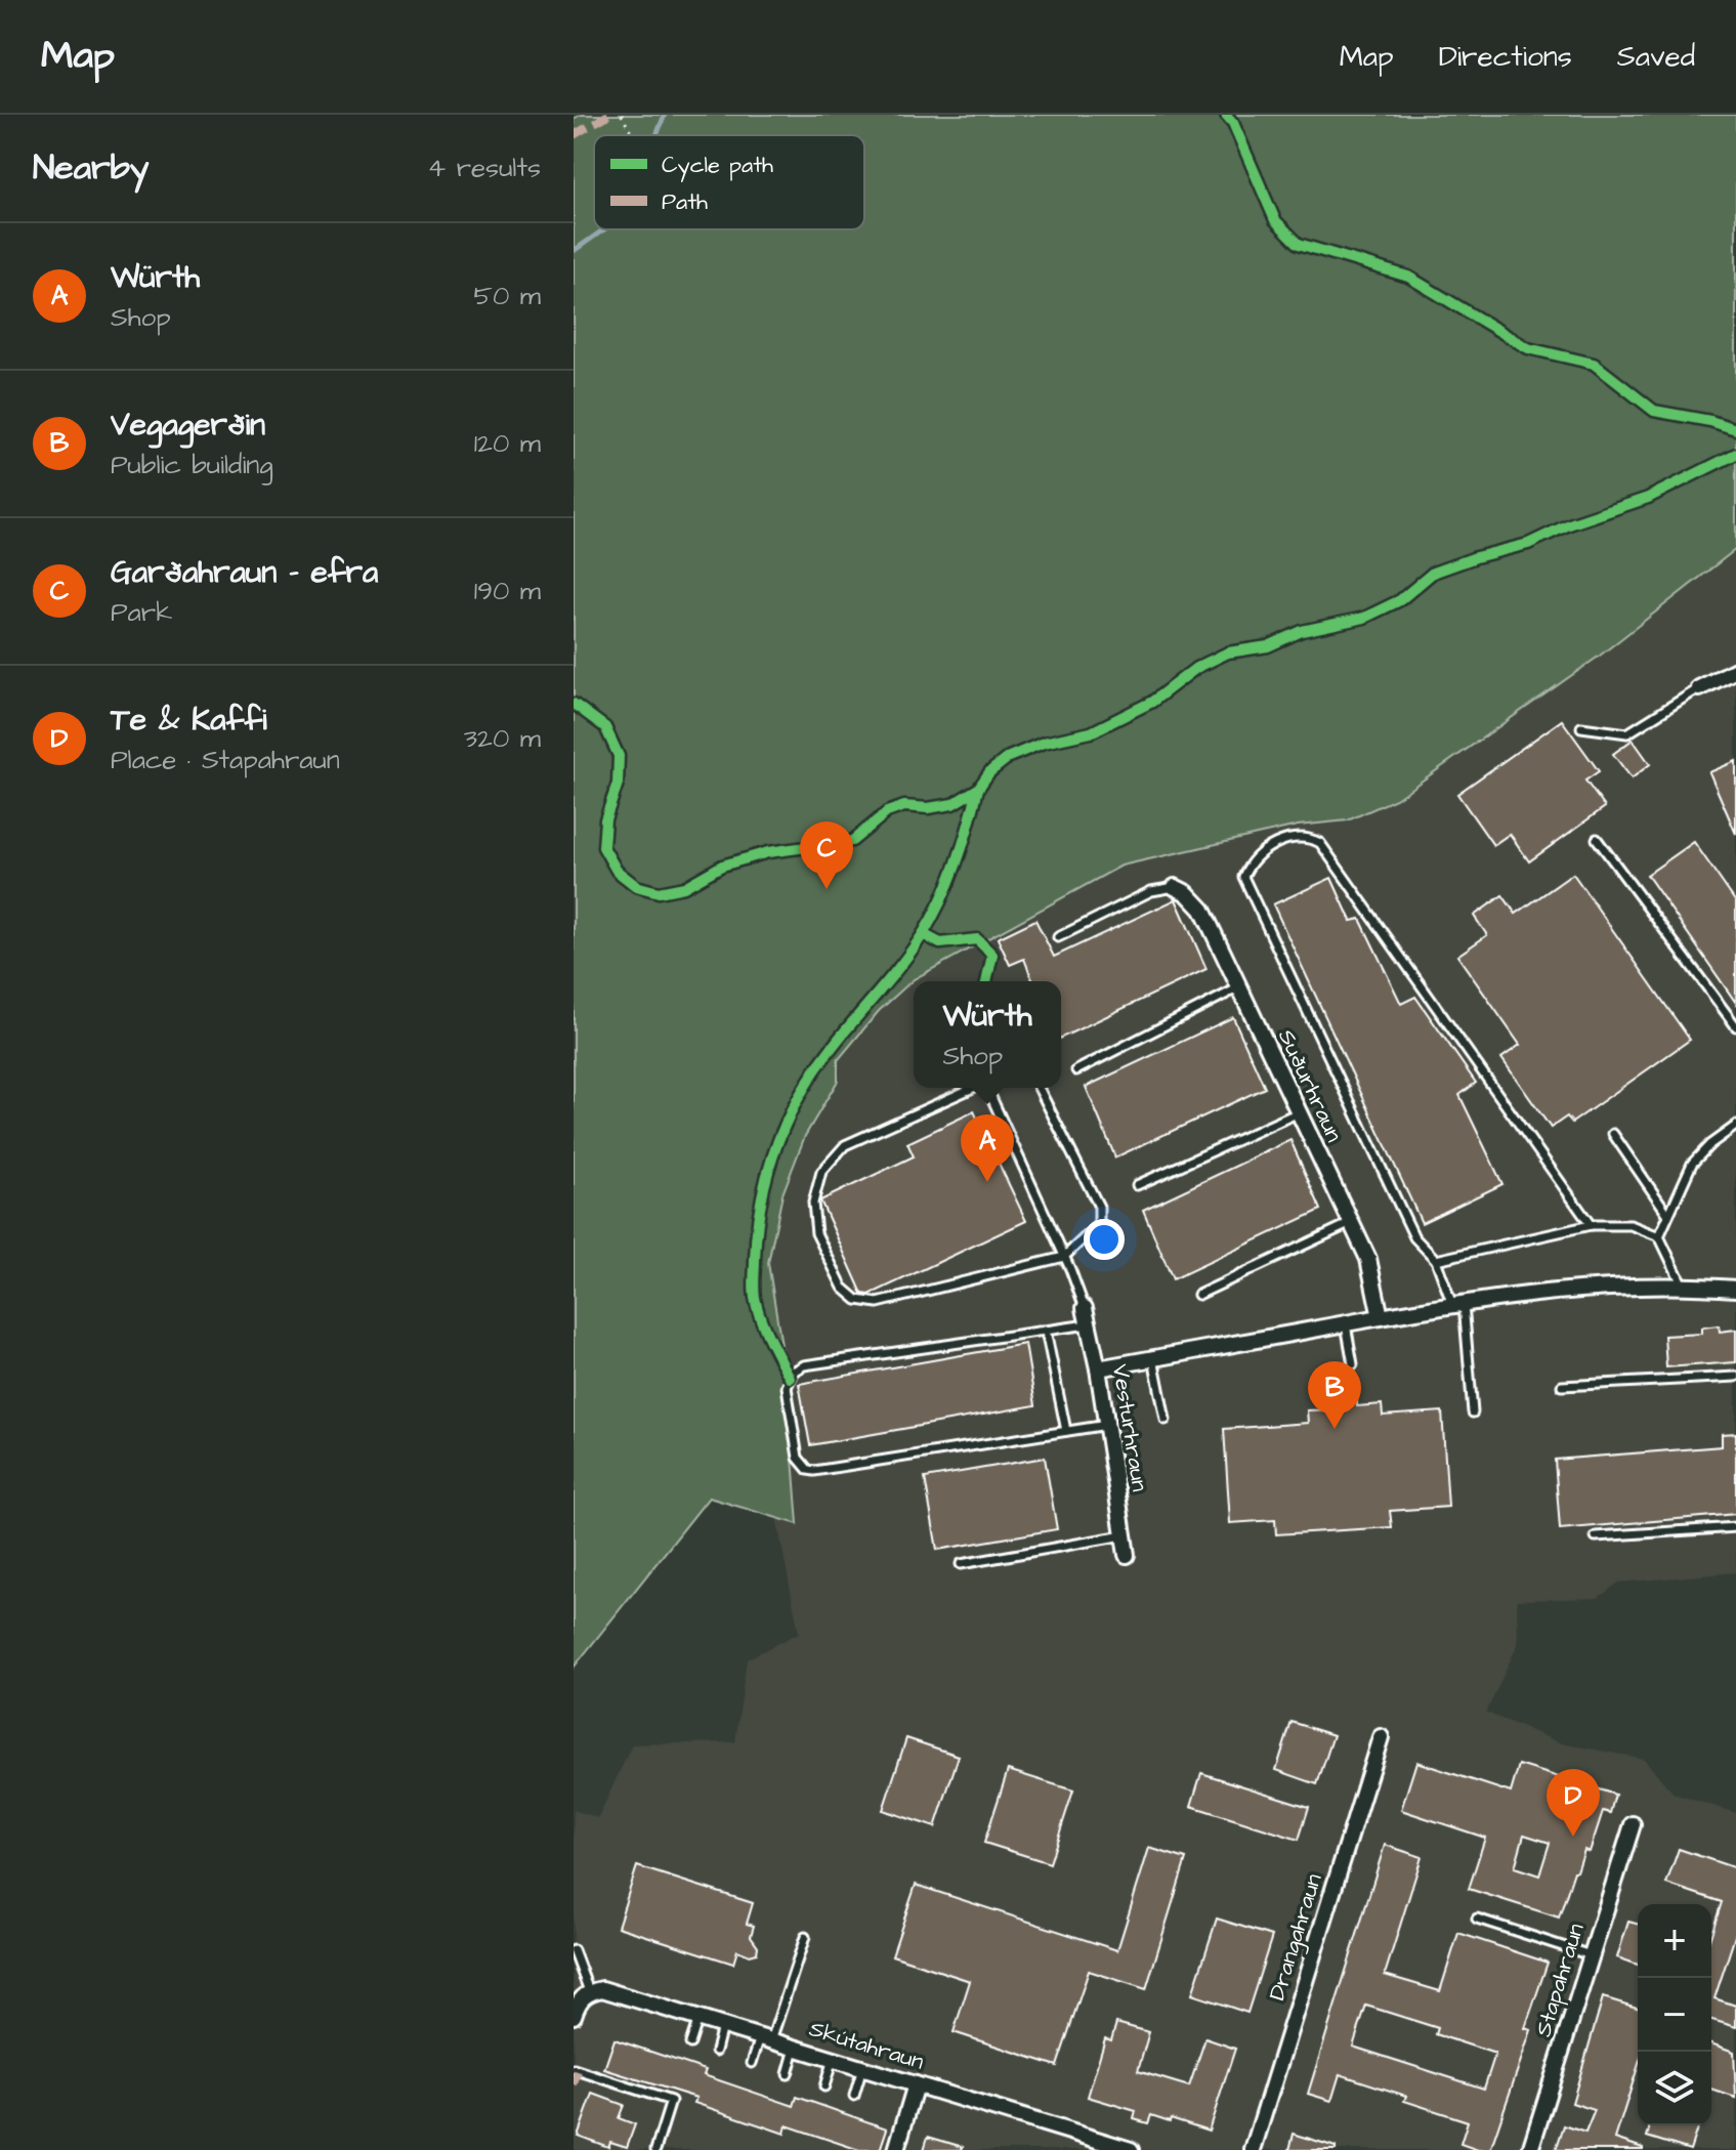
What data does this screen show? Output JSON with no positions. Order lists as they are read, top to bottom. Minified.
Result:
{"streets":{"street":["Suðurhraun","Vesturhraun","Drangahraun","Stapahraun","Skútahraun"]},"legend":["Cycle path","Path"],"page":{"header":"Map","nav":["Map","Directions","Saved"],"heading":["Nearby","4 results"],"list":[{"mark":"A","name":"Würth","note":"Shop","value":"50 m"},{"mark":"B","name":"Vegagerðin","note":"Public building","value":"120 m"},{"mark":"C","name":"Garðahraun - efra","note":"Park","value":"190 m"},{"mark":"D","name":"Te & Kaffi","note":"Place · Stapahraun","value":"320 m"}],"pins":["C","A","B","D"],"popup":["Würth","Shop"],"map_buttons":["+","−"]}}
